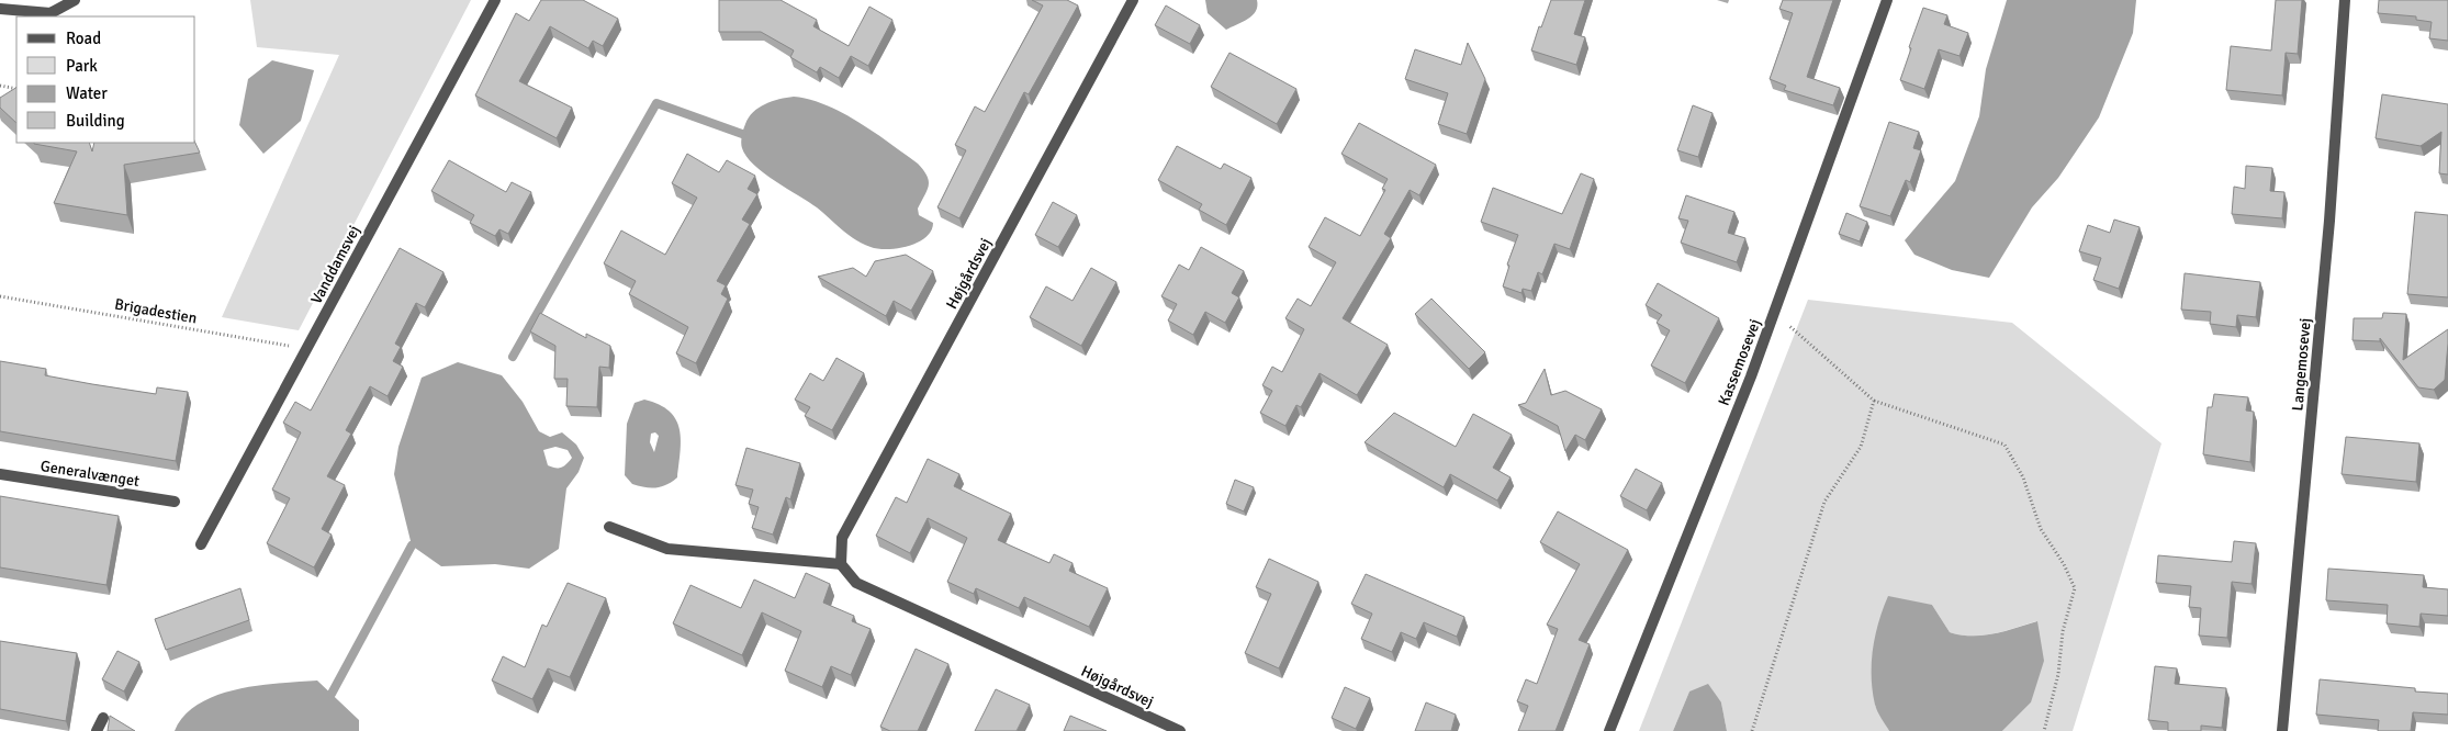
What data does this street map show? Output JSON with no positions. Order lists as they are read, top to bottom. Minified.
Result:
{"streets":{"street":["Vanddamsvej","Højgårdsvej","Kassemosevej","Langemosevej","Generalvænget"],"path":["Brigadestien"]},"crossings":[["Vanddamsvej","Brigadestien"]],"legend":["Road","Park","Water","Building"]}
